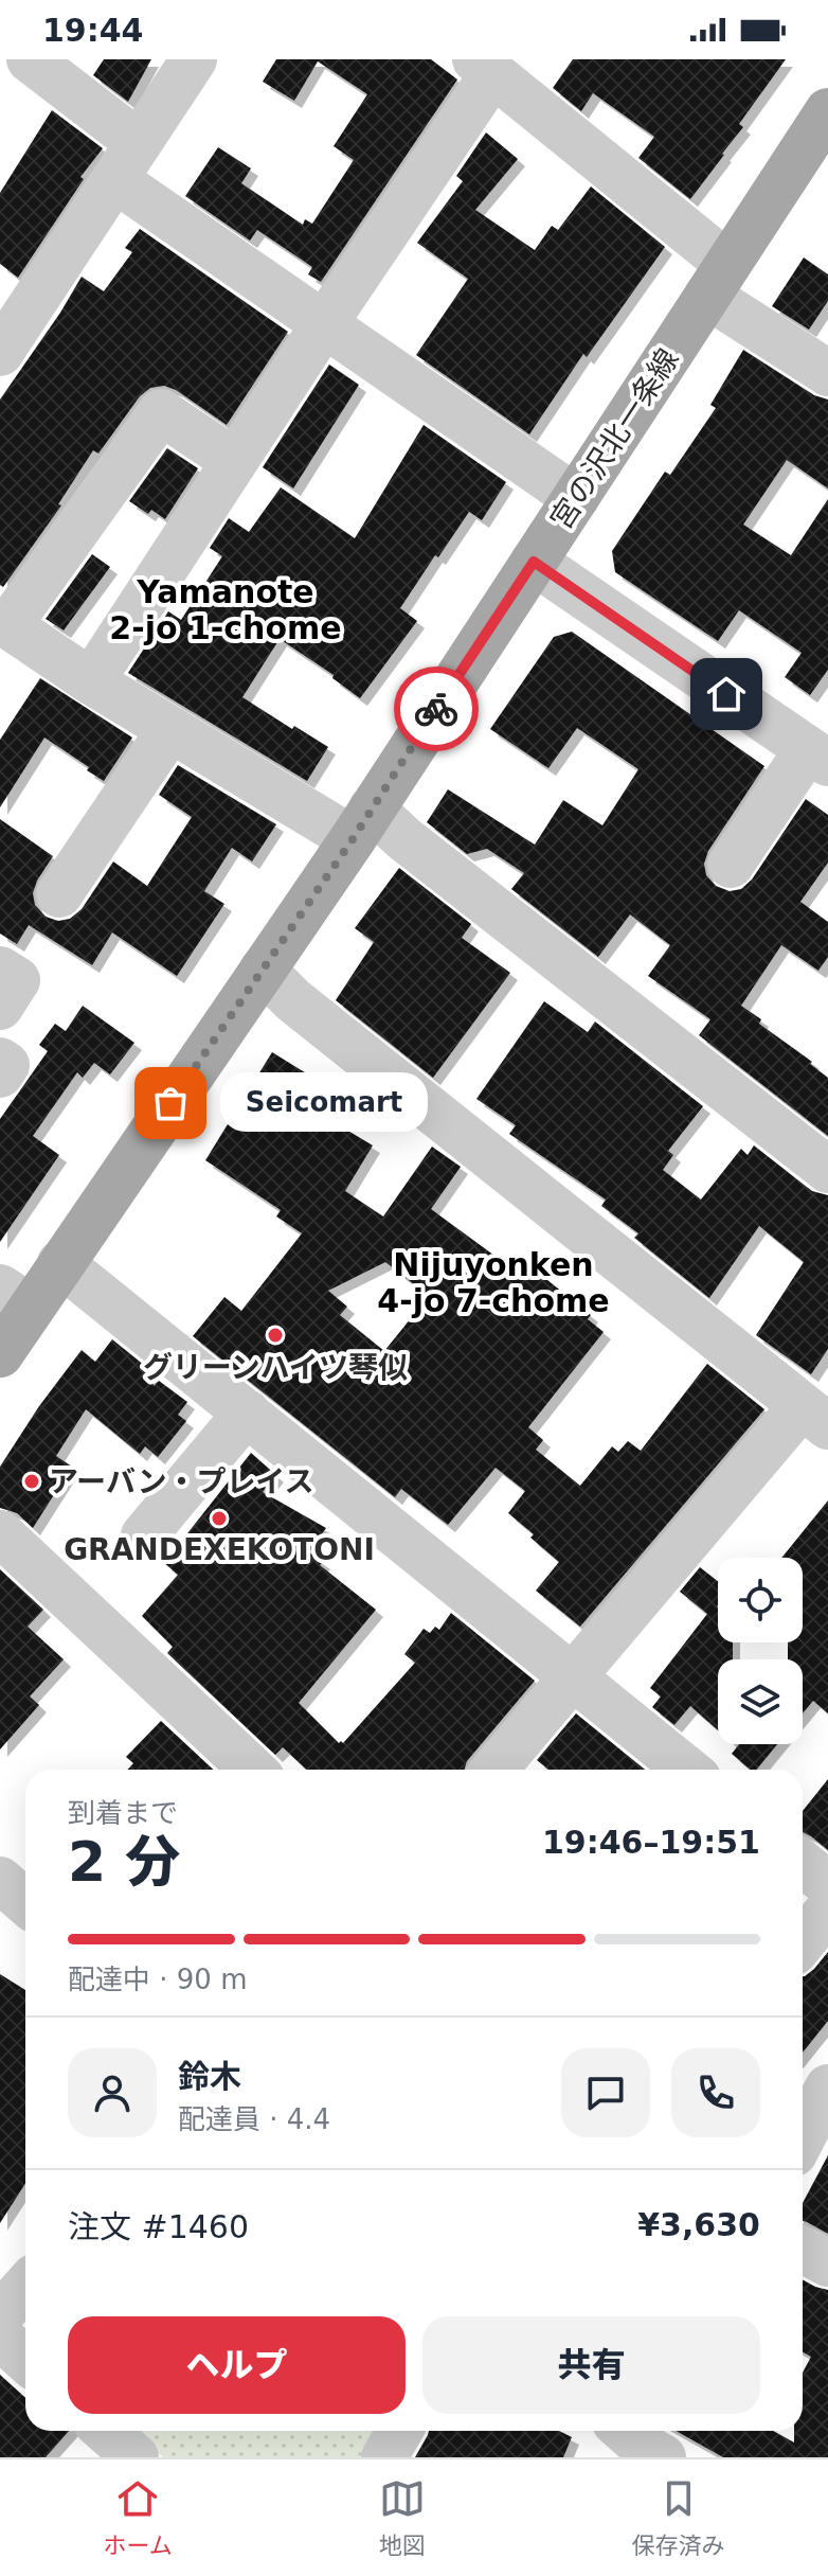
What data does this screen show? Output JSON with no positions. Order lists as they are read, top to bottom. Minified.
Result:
{"streets":{"main road":["宮の沢北一条線"]},"districts":["Yamanote 2-jo 1-chome","Nijuyonken 4-jo 7-chome"],"places":["Seicomart","グリーンハイツ琴似","アーバン・プレイス","GRANDEXEKOTONI"],"page":{"status":"19:44","bubble":"Seicomart","heading":["2 分","到着まで","19:46–19:51"],"panel":["鈴木","配達員 · 4.4","注文 #1460","¥3,630"],"bar":"配達中 · 90 m","buttons":["ヘルプ","共有"],"tabs":["ホーム","地図","保存済み"]}}
